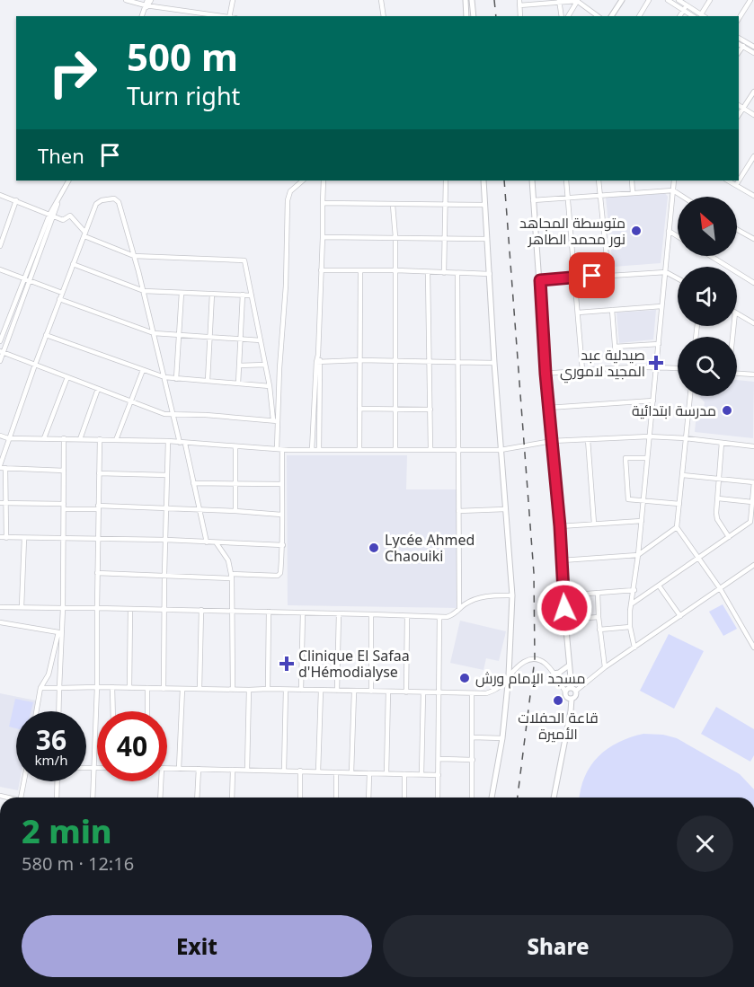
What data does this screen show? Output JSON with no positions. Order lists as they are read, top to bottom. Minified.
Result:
{"places":{"other":["متوسطة المجاهد نور محمد الطاهر","مدرسة ابتدائية","Lycée Ahmed Chaouiki","مسجد الإمام ورش","قاعة الحفلات الأميرة"],"health":["صيدلية عبد المجيد لاموري","Clinique El Safaa d'Hémodialyse"]},"north":"top left","page":{"turn":["500 m","Turn right"],"then":"Then","speed":"36 km/h","limit":"40","heading":["2 min","580 m · 12:16"],"buttons":["Exit","Share"]}}
